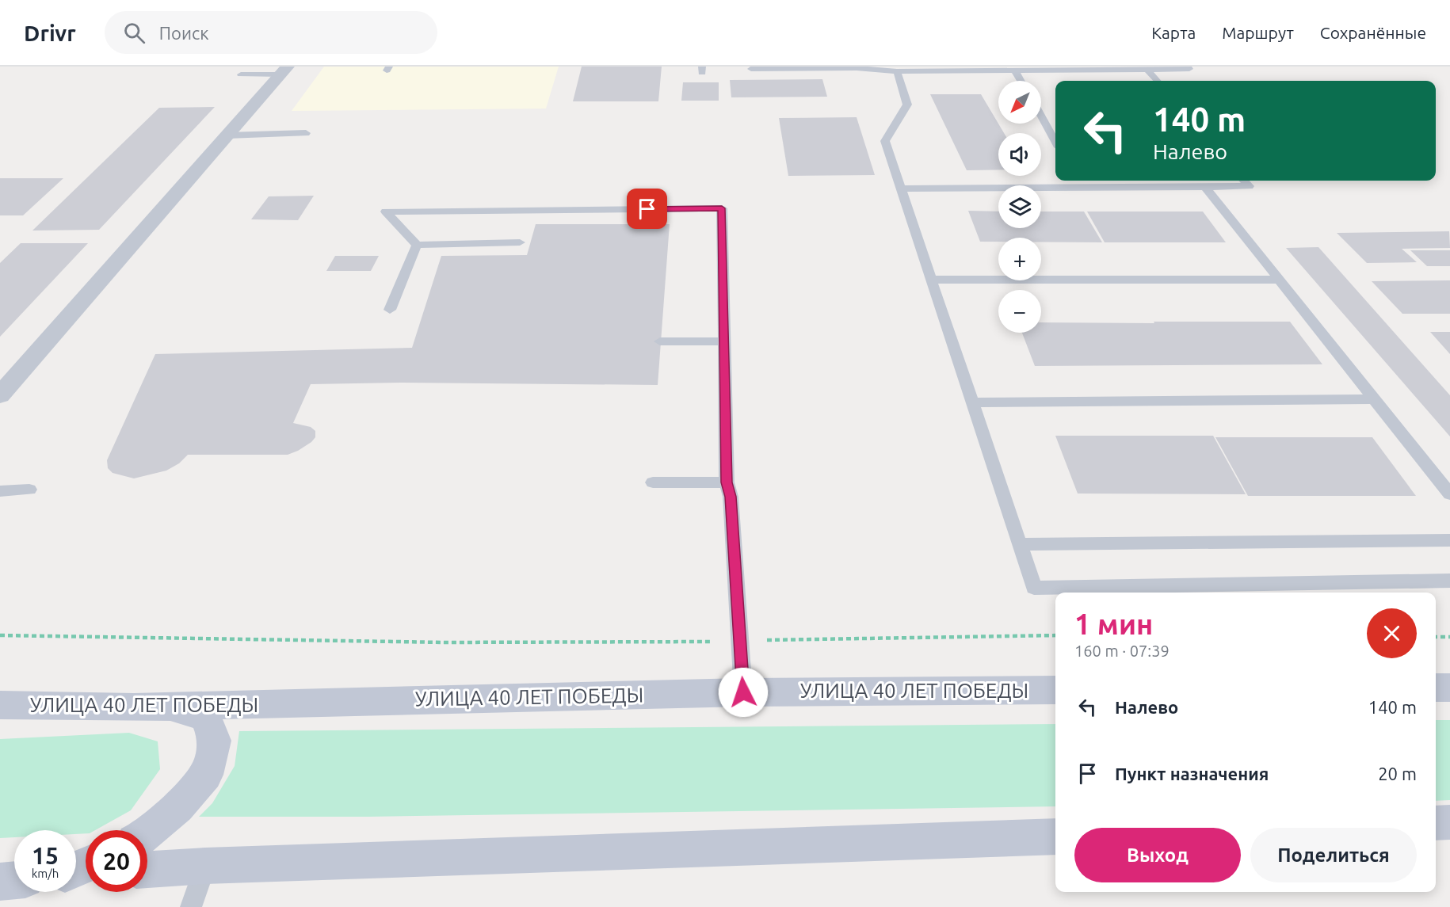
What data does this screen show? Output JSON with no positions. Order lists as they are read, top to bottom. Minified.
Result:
{"streets":{"street":["УЛИЦА 40 ЛЕТ ПОБЕДЫ"]},"north":"bottom left","page":{"header":"Drivr","search":"Поиск","nav":["Карта","Маршрут","Сохранённые"],"map_buttons":["+","−"],"turn":["140 m","Налево"],"heading":["1 мин","160 m · 07:39"],"list":[{"name":"Налево","value":"140 m"},{"name":"Пункт назначения","value":"20 m"}],"buttons":["Выход","Поделиться"],"speed":"15 km/h","limit":"20"}}
